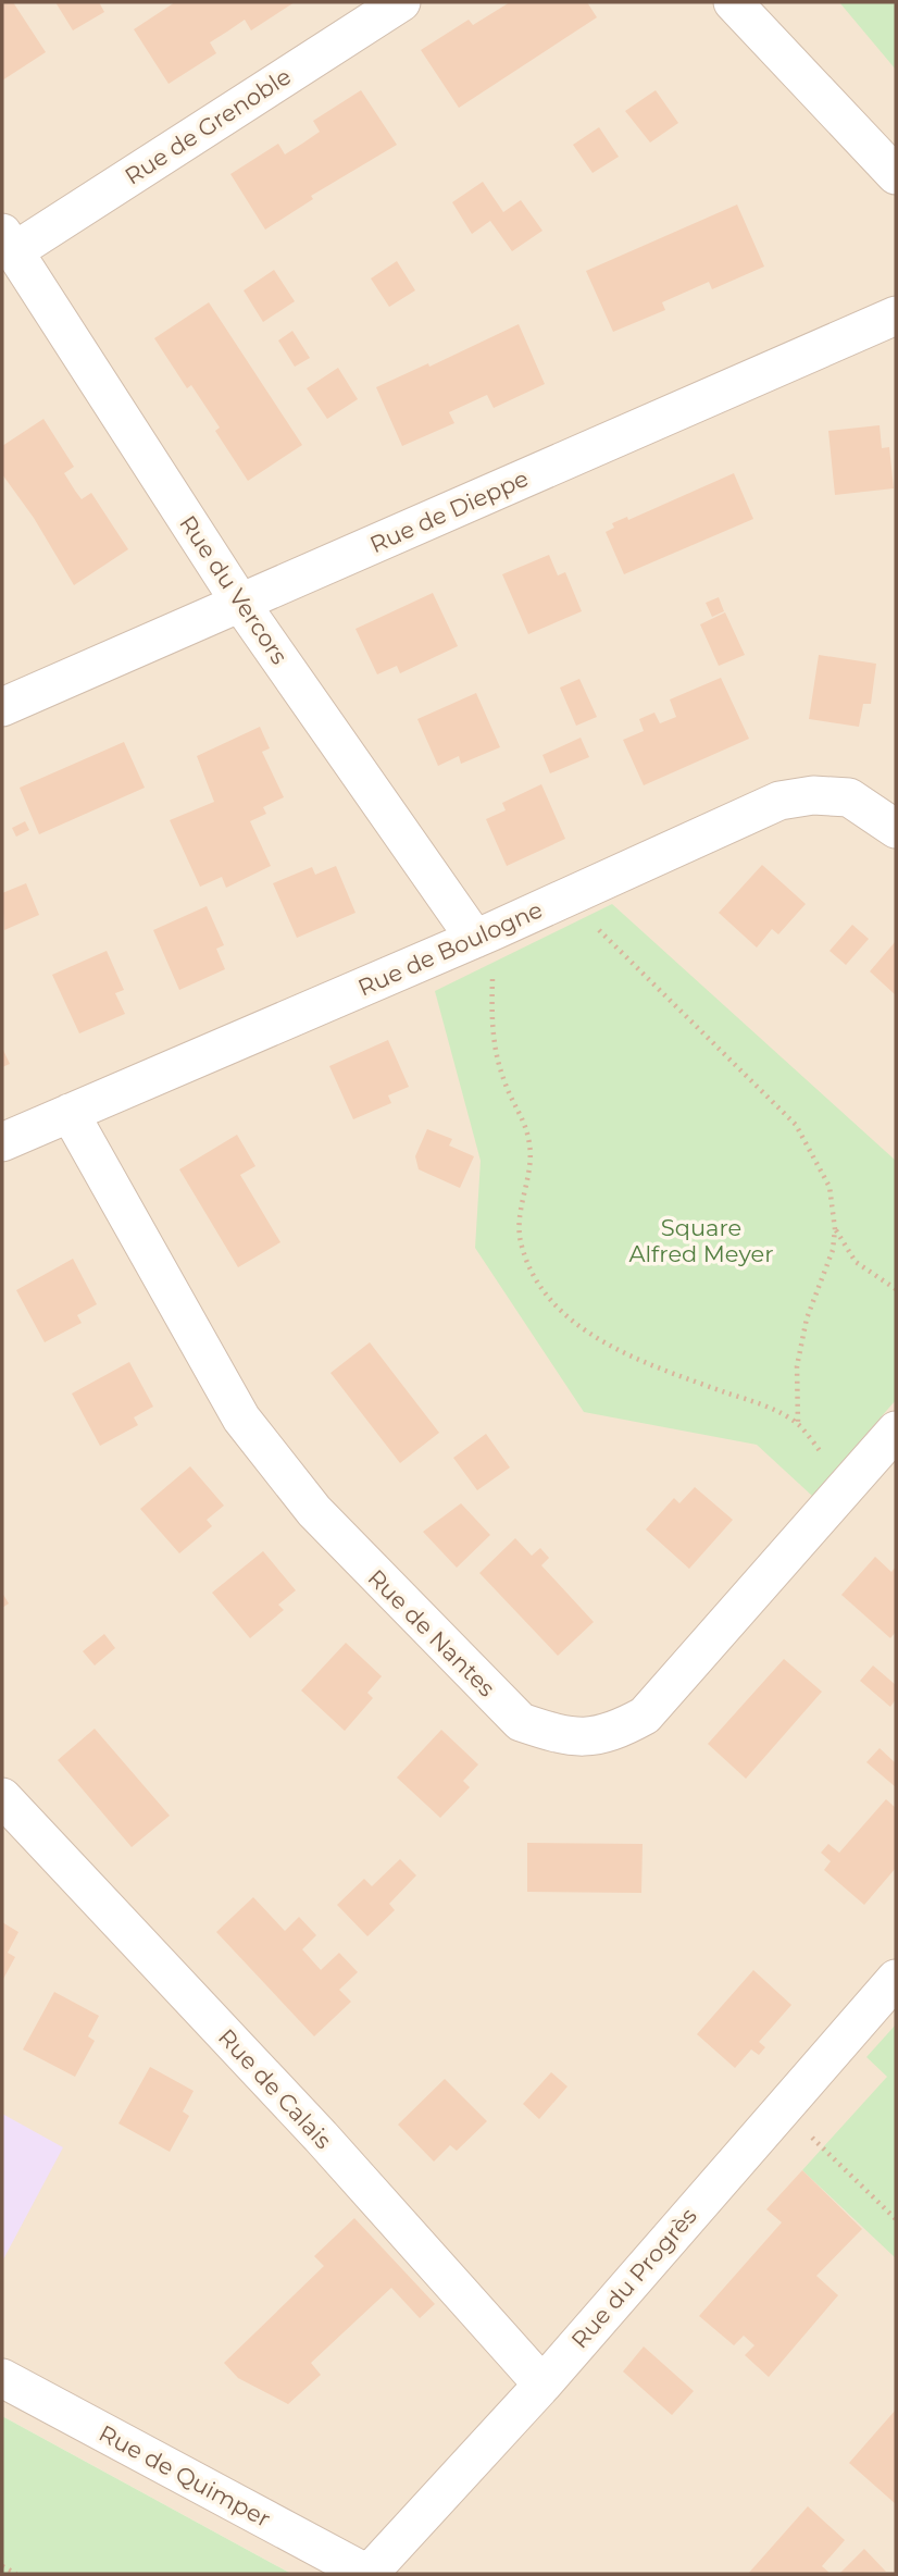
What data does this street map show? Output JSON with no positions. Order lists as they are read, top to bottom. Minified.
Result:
{"streets":{"street":["Rue de Grenoble","Rue de Dieppe","Rue du Vercors","Rue de Boulogne","Rue de Nantes","Rue de Calais","Rue du Progrès","Rue de Quimper"]},"crossings":[["Rue de Grenoble","Rue du Vercors"],["Rue de Dieppe","Rue du Vercors"],["Rue du Vercors","Rue de Boulogne"],["Rue de Boulogne","Rue de Nantes"],["Rue de Calais","Rue du Progrès"],["Rue du Progrès","Rue de Quimper"]],"parks":["Square Alfred Meyer"]}
